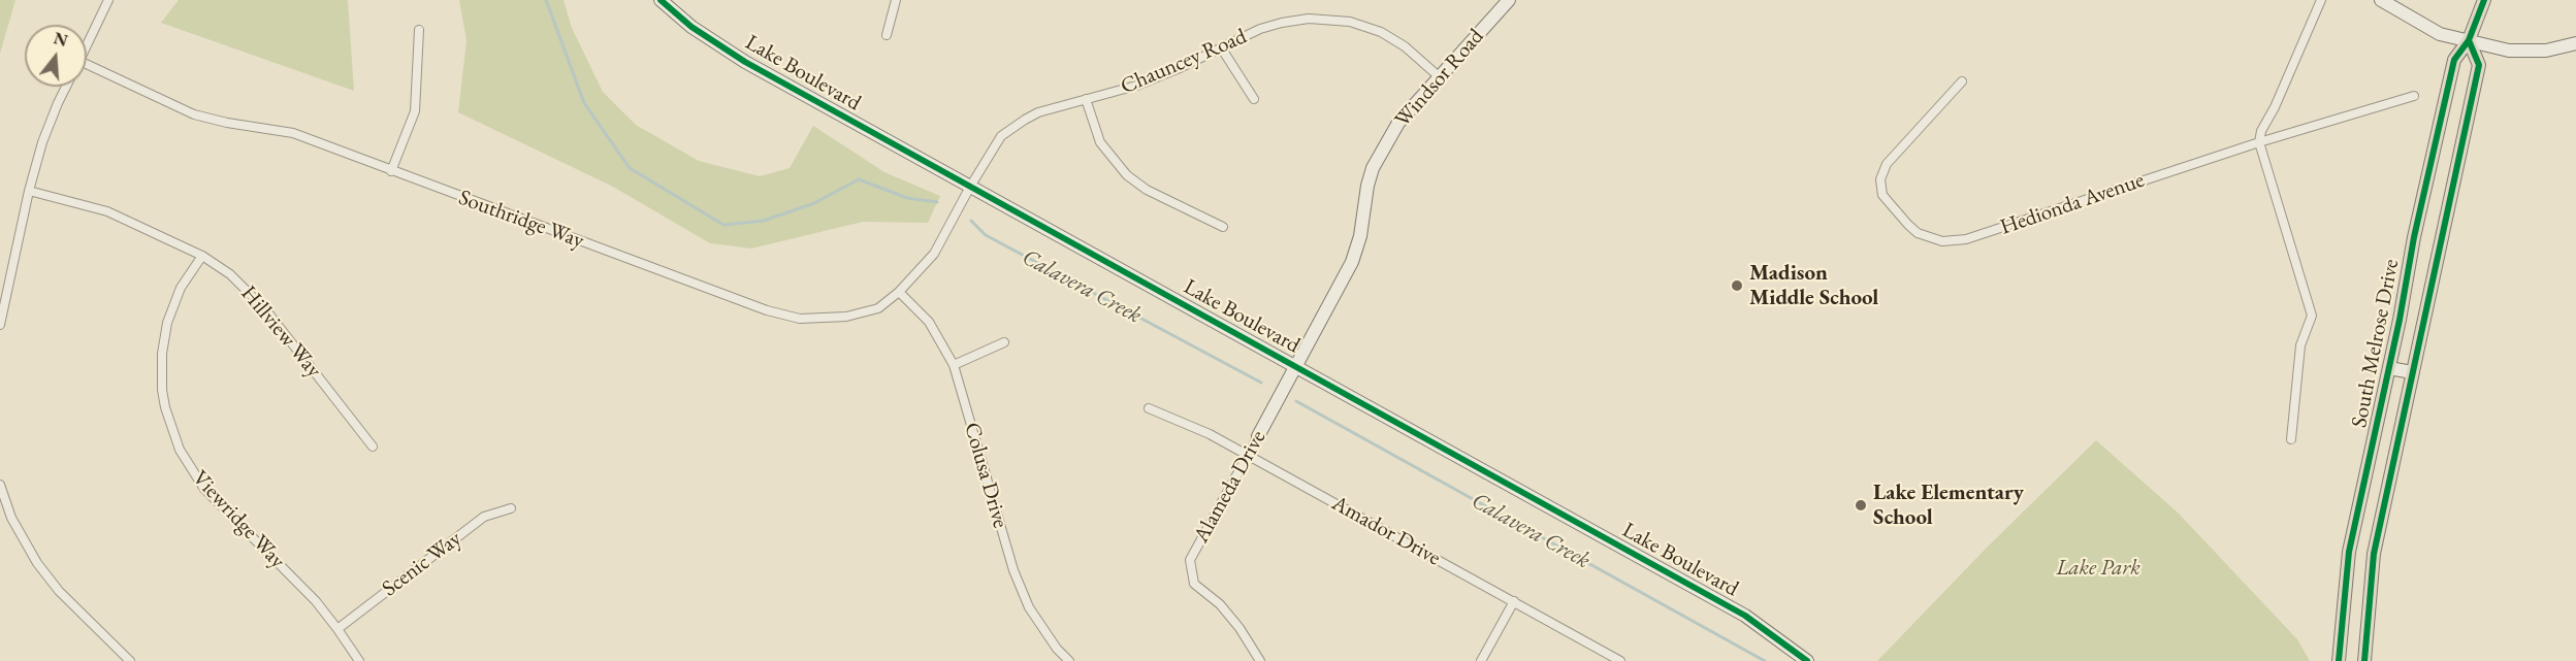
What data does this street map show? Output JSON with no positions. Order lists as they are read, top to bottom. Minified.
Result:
{"streets":{"main road":["Lake Boulevard","Windsor Road","South Melrose Drive","Alameda Drive"],"street":["Chauncey Road","Hedionda Avenue","Southridge Way","Hillview Way","Colusa Drive","Viewridge Way","Amador Drive","Scenic Way"]},"crossings":[["Chauncey Road","Lake Boulevard"],["Chauncey Road","Windsor Road"],["Chauncey Road","Southridge Way"],["Lake Boulevard","Windsor Road"],["Lake Boulevard","Alameda Drive"],["Windsor Road","Alameda Drive"],["Southridge Way","Colusa Drive"],["Hillview Way","Viewridge Way"],["Alameda Drive","Amador Drive"],["Viewridge Way","Scenic Way"]],"water":["Calavera Creek"],"parks":["Lake Park"],"places":["Madison Middle School","Lake Elementary School"],"north":"top"}
